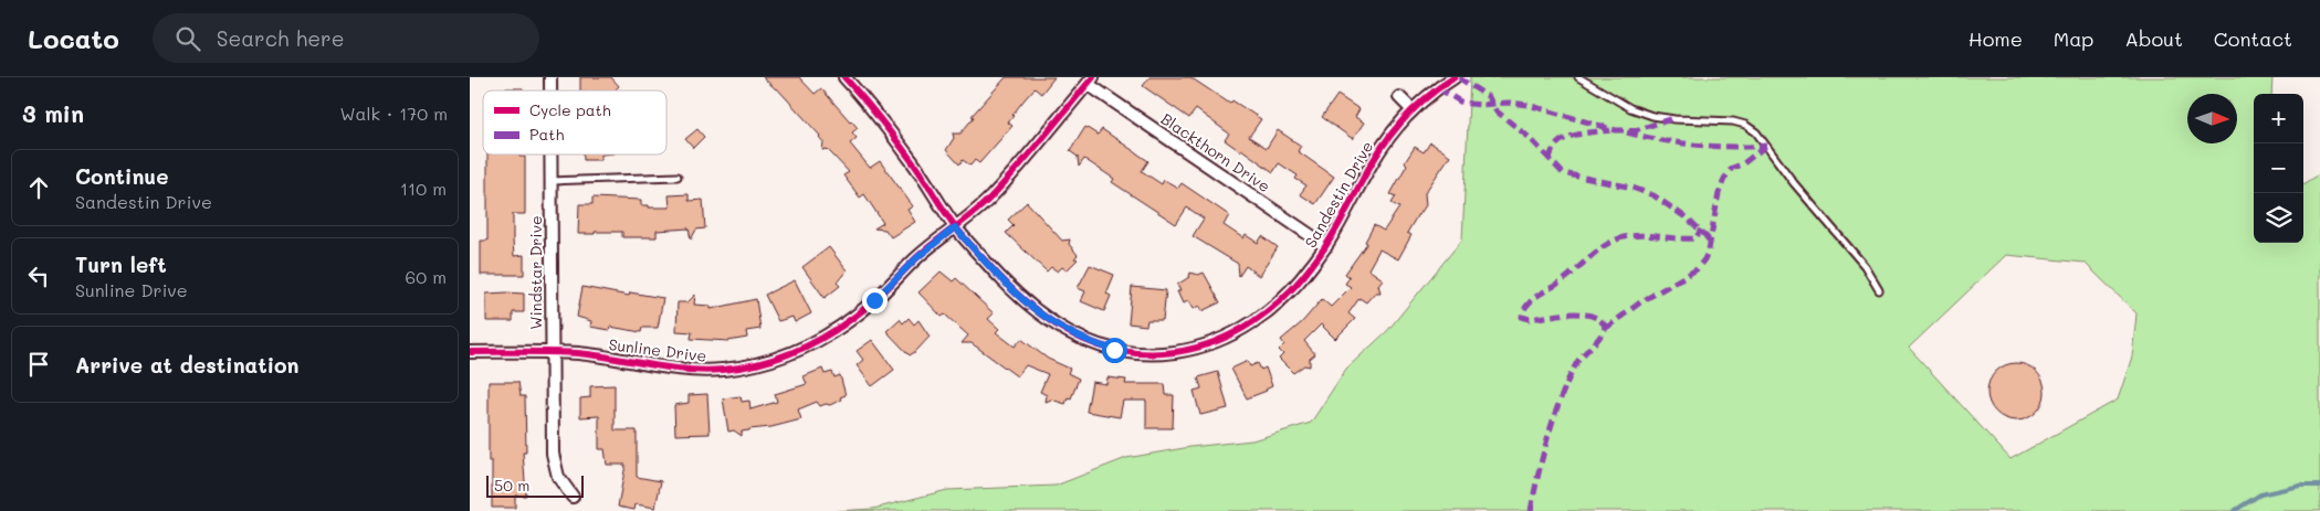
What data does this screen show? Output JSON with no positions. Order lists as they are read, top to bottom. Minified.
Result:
{"streets":{"street":["Blackthorn Drive","Sandestin Drive","Windstar Drive","Sunline Drive"]},"crossings":[["Blackthorn Drive","Sandestin Drive"],["Blackthorn Drive","Sunline Drive"],["Sandestin Drive","Sunline Drive"],["Windstar Drive","Sunline Drive"]],"legend":["Cycle path","Path"],"scale_bar":"50 m","north":"right","page":{"header":"Locato","search":"Search here","nav":["Home","Map","About","Contact"],"heading":["3 min","Walk · 170 m"],"map_buttons":["+","−"],"list":[["Continue","Sandestin Drive","110 m"],["Turn left","Sunline Drive","60 m"],"Arrive at destination"],"scale":"50 m"}}
